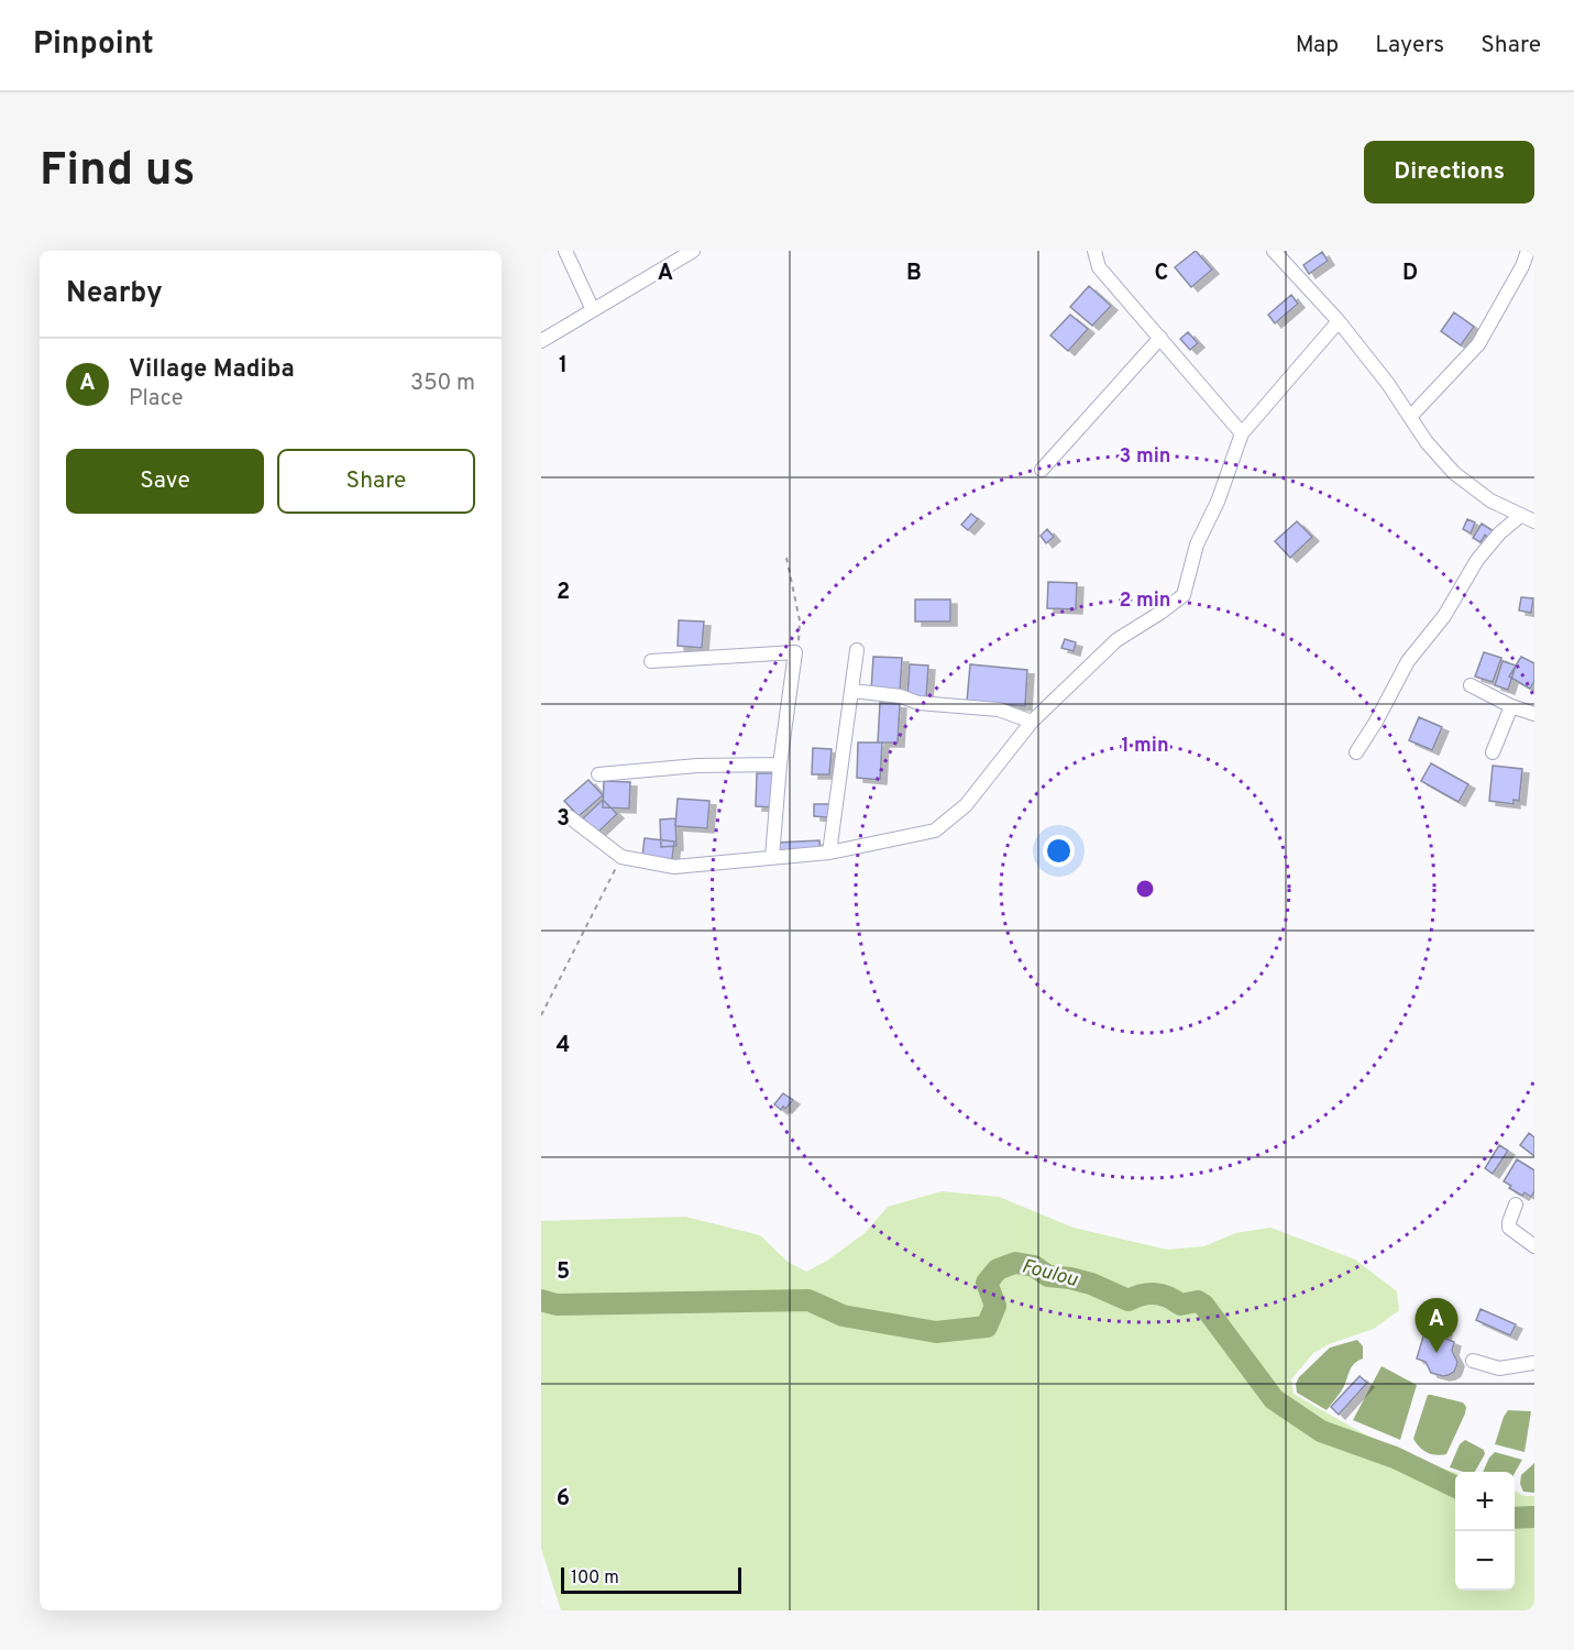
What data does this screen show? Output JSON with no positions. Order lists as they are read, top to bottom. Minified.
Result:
{"water":["Foulou"],"scale_bar":"100 m","page":{"header":"Pinpoint","nav":["Map","Layers","Share"],"buttons":["Directions",["Save","Share"]],"title":"Find us","heading":"Nearby","list":[{"mark":"A","name":"Village Madiba","note":"Place","value":"350 m"}],"pins":"A","map_buttons":["+","−"],"scale":"100 m"},"grid":{"columns":["A","B","C","D"],"rows":["1","2","3","4","5","6"]},"rings":["3 min","2 min","1 min"]}
